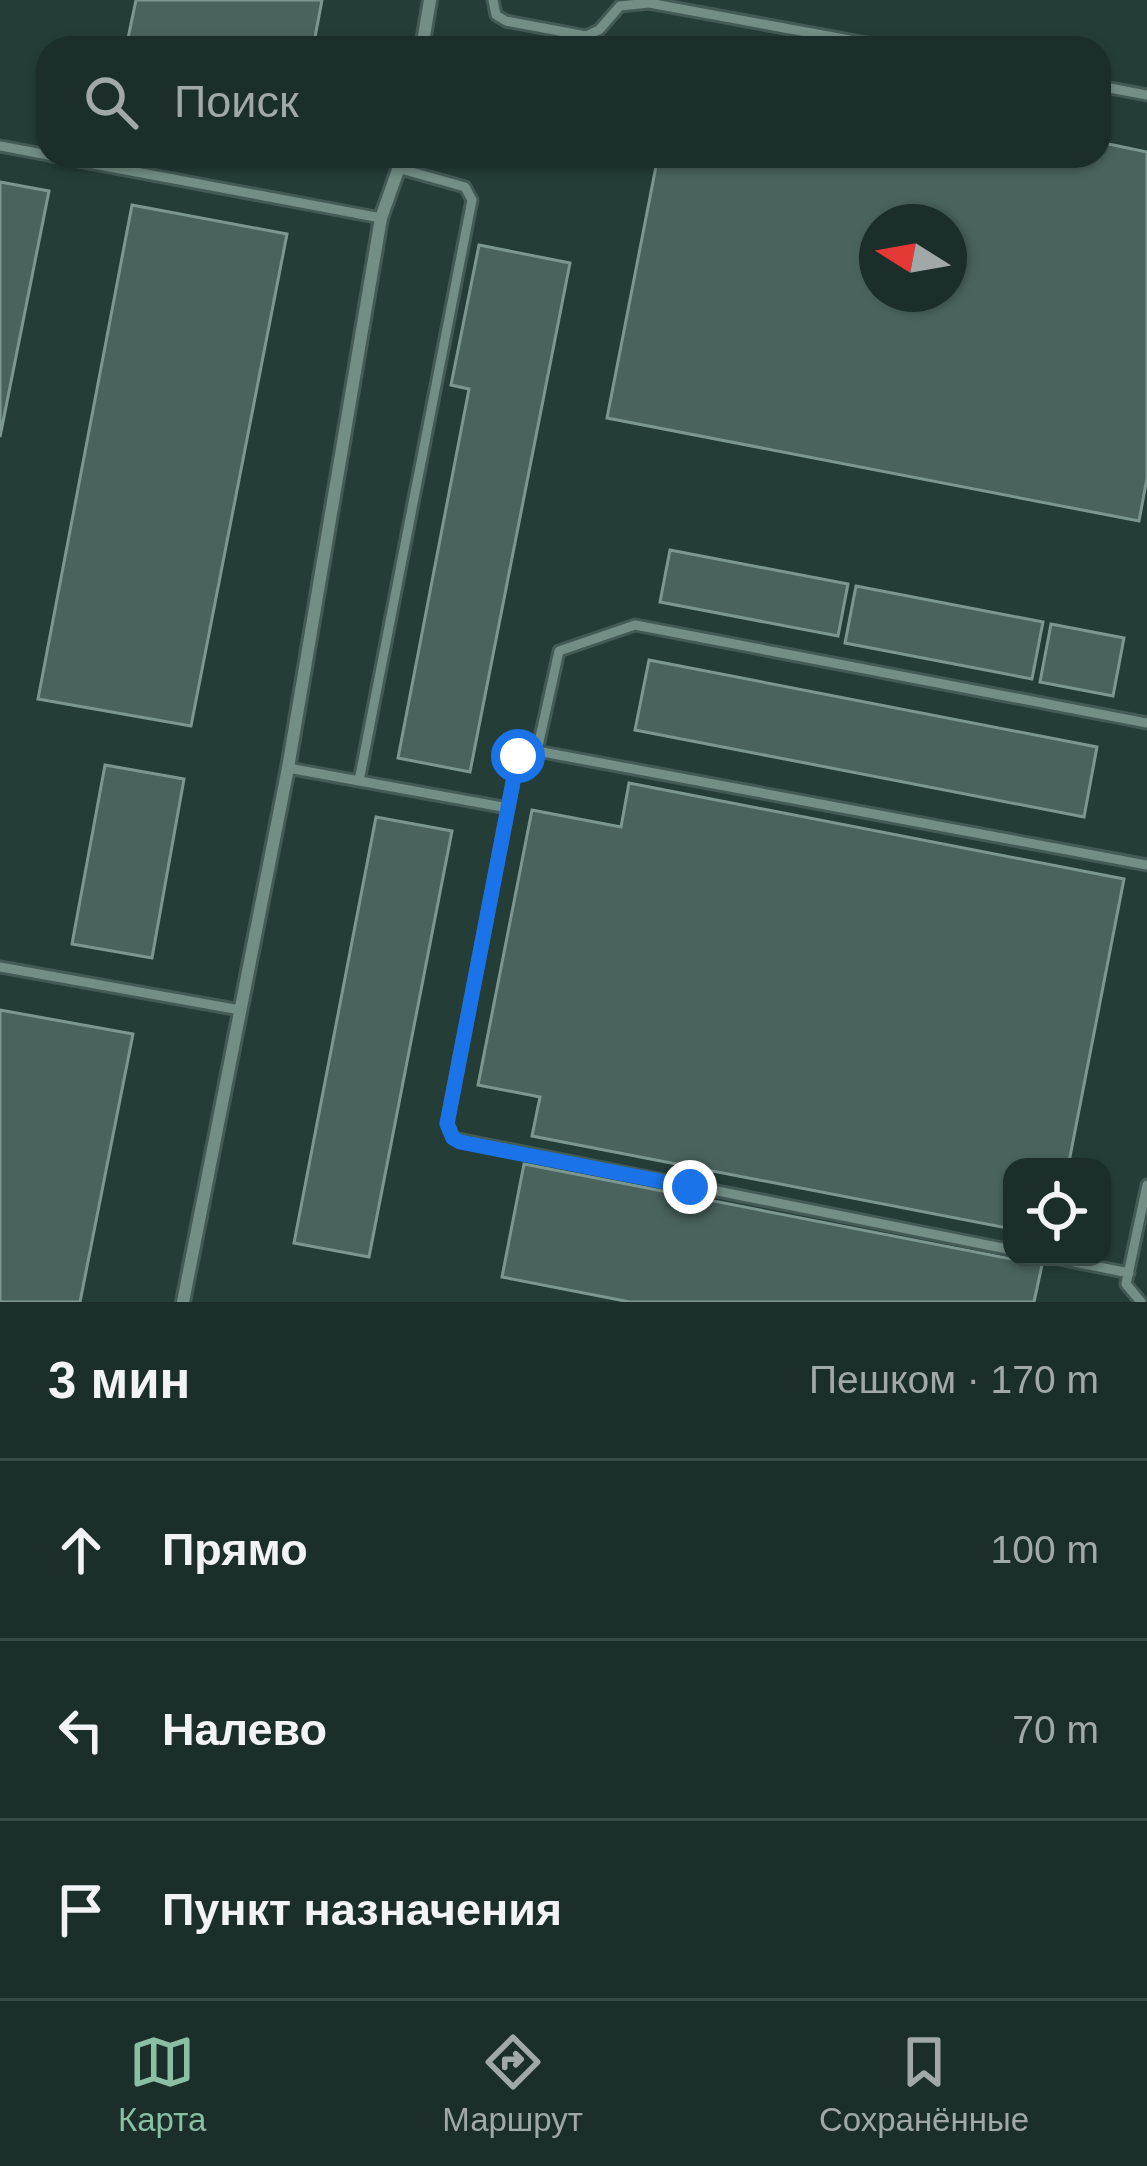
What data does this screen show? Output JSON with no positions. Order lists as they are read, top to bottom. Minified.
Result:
{"north":"left","page":{"search":"Поиск","heading":["3 мин","Пешком · 170 m"],"list":[["Прямо","100 m"],["Налево","70 m"],"Пункт назначения"],"nav":["Карта","Маршрут","Сохранённые"]}}
